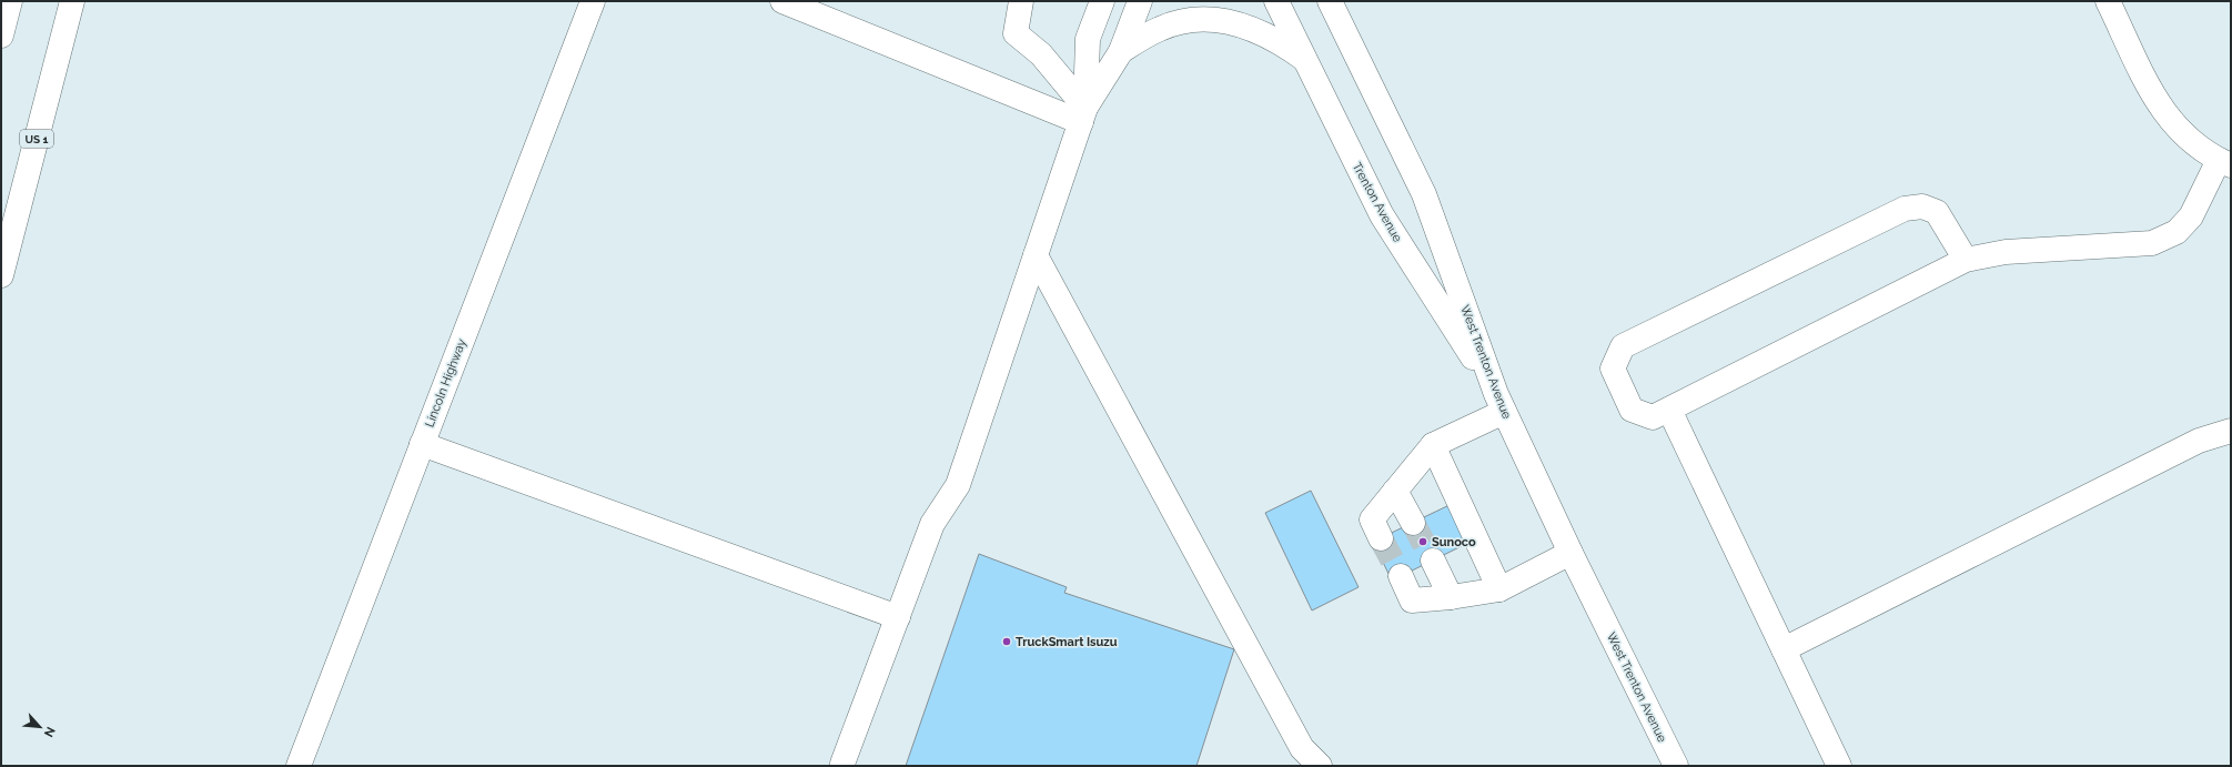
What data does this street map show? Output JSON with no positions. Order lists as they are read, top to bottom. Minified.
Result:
{"streets":{"main road":["US 1","Trenton Avenue","West Trenton Avenue","Lincoln Highway"]},"crossings":[["Trenton Avenue","West Trenton Avenue"]],"places":["Sunoco","TruckSmart Isuzu"],"north":"bottom right"}
